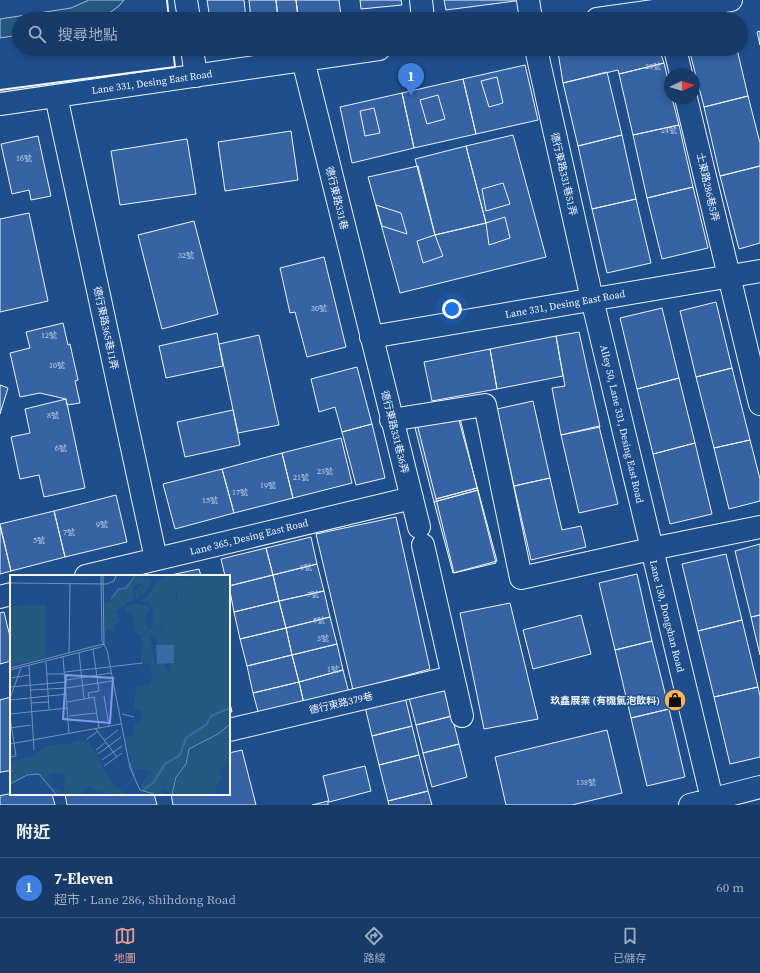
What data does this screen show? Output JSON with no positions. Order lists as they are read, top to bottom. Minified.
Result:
{"streets":{"street":["Lane 331, Desing East Road","德行東路331巷51弄","士東路286巷5弄","德行東路331巷","德行東路365巷11弄","Alley 50, Lane 331, Desing East Road","德行東路331巷36弄","Lane 365, Desing East Road","Lane 130, Dongshan Road","德行東路379巷"]},"crossings":[["Lane 331, Desing East Road","德行東路331巷51弄"],["Lane 331, Desing East Road","士東路286巷5弄"],["Lane 331, Desing East Road","德行東路331巷"],["Lane 331, Desing East Road","德行東路365巷11弄"],["Lane 331, Desing East Road","Alley 50, Lane 331, Desing East Road"],["Lane 331, Desing East Road","德行東路331巷36弄"],["德行東路331巷51弄","Alley 50, Lane 331, Desing East Road"],["德行東路331巷","德行東路331巷36弄"],["德行東路365巷11弄","Lane 365, Desing East Road"],["Alley 50, Lane 331, Desing East Road","Lane 130, Dongshan Road"],["德行東路331巷36弄","Lane 365, Desing East Road"],["德行東路331巷36弄","德行東路379巷"]],"places":{"shop":["玖鑫展業 (有機氣泡飲料)"]},"house_numbers":["20號","24號","16號","32號","30號","12號","10號","8號","6號","23號","21號","19號","17號","15號","9號","7號","5號","9號","7號","5號","3號","1號","138號"],"north":"right","page":{"search":"搜尋地點","pins":"1","heading":"附近","list":[{"mark":"1","name":"7-Eleven","note":"超市 · Lane 286, Shihdong Road","value":"60 m"}],"nav":["地圖","路線","已儲存"]}}
